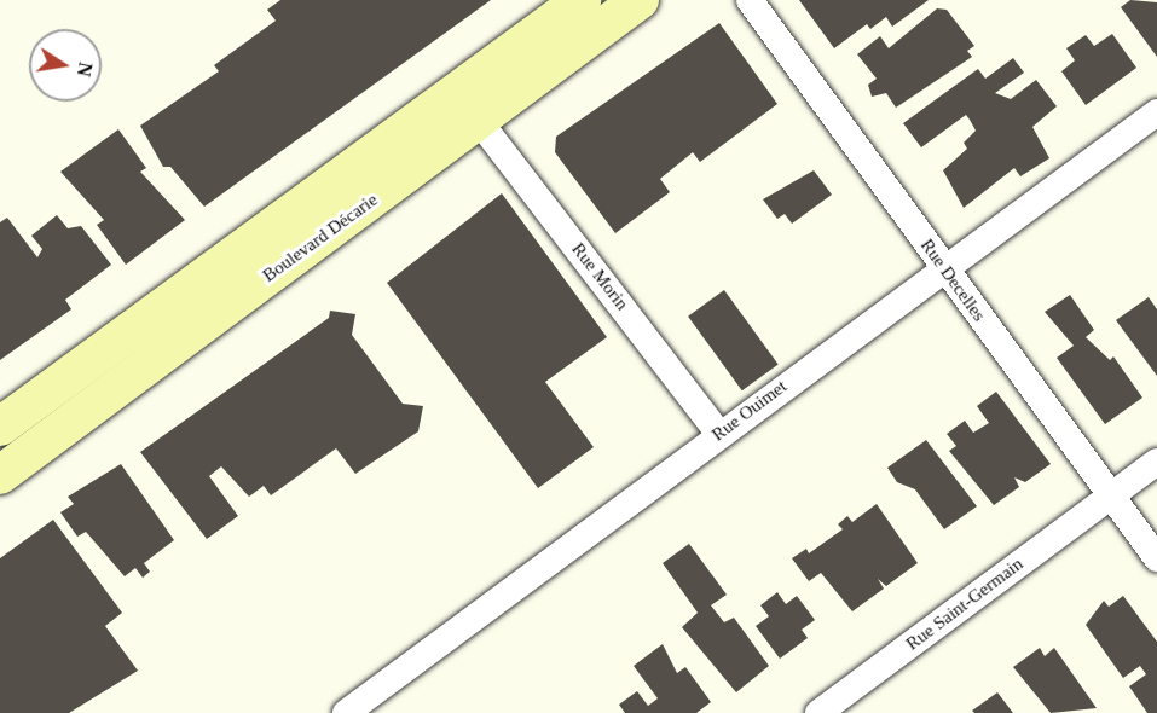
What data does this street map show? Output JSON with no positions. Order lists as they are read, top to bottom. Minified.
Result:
{"streets":{"street":["Boulevard Décarie","Rue Morin","Rue Decelles","Rue Ouimet","Rue Saint-Germain"]},"crossings":[["Boulevard Décarie","Rue Morin"],["Rue Morin","Rue Ouimet"],["Rue Decelles","Rue Ouimet"],["Rue Decelles","Rue Saint-Germain"]],"north":"right"}
